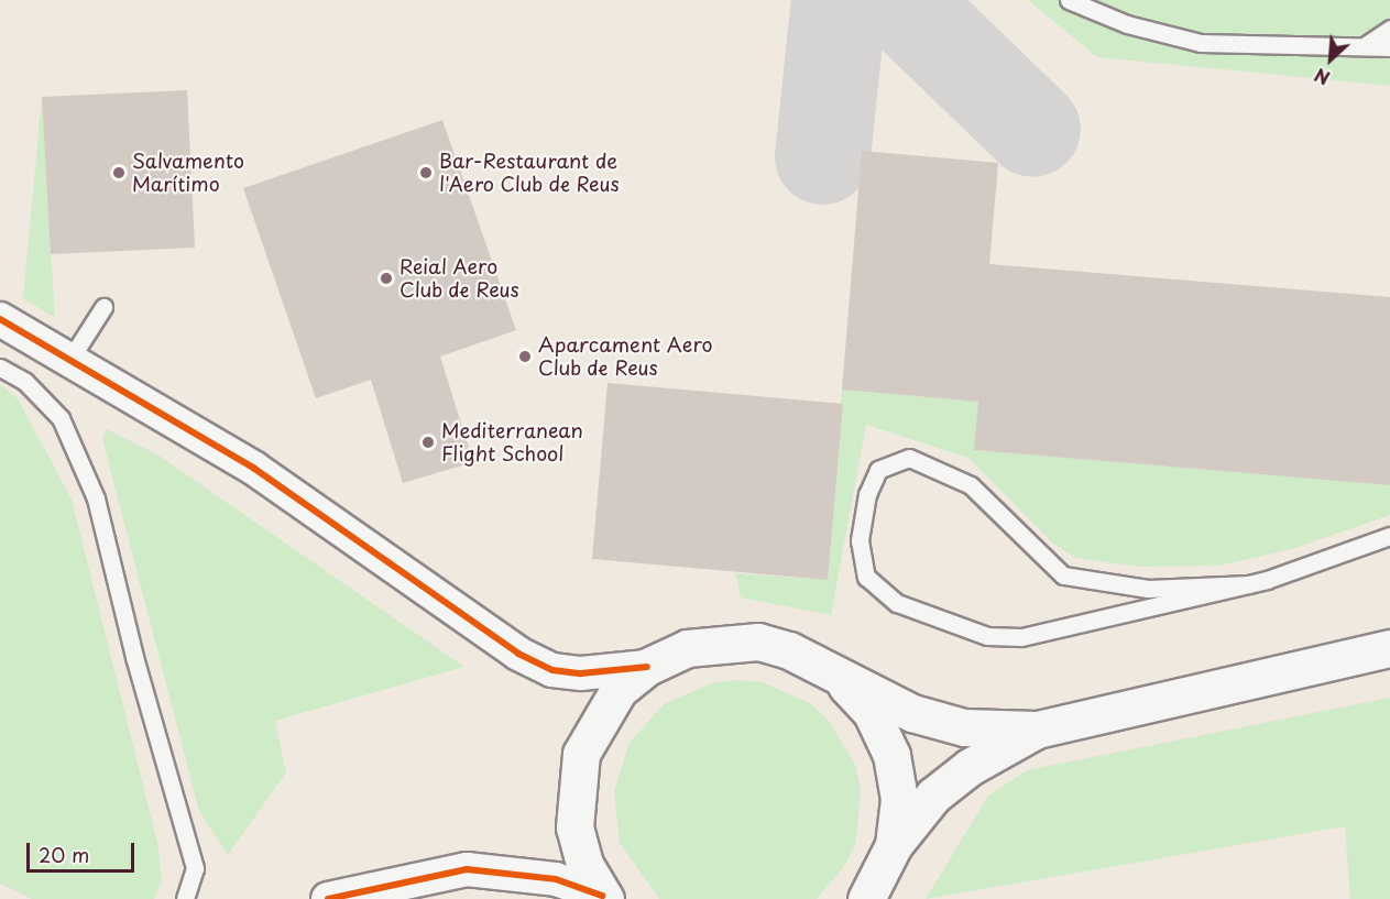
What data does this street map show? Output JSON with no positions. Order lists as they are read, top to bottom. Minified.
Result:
{"places":["Salvamento Marítimo","Bar-Restaurant de l'Aero Club de Reus","Reial Aero Club de Reus","Aparcament Aero Club de Reus","Mediterranean Flight School"],"scale_bar":"20 m","north":"bottom left"}
